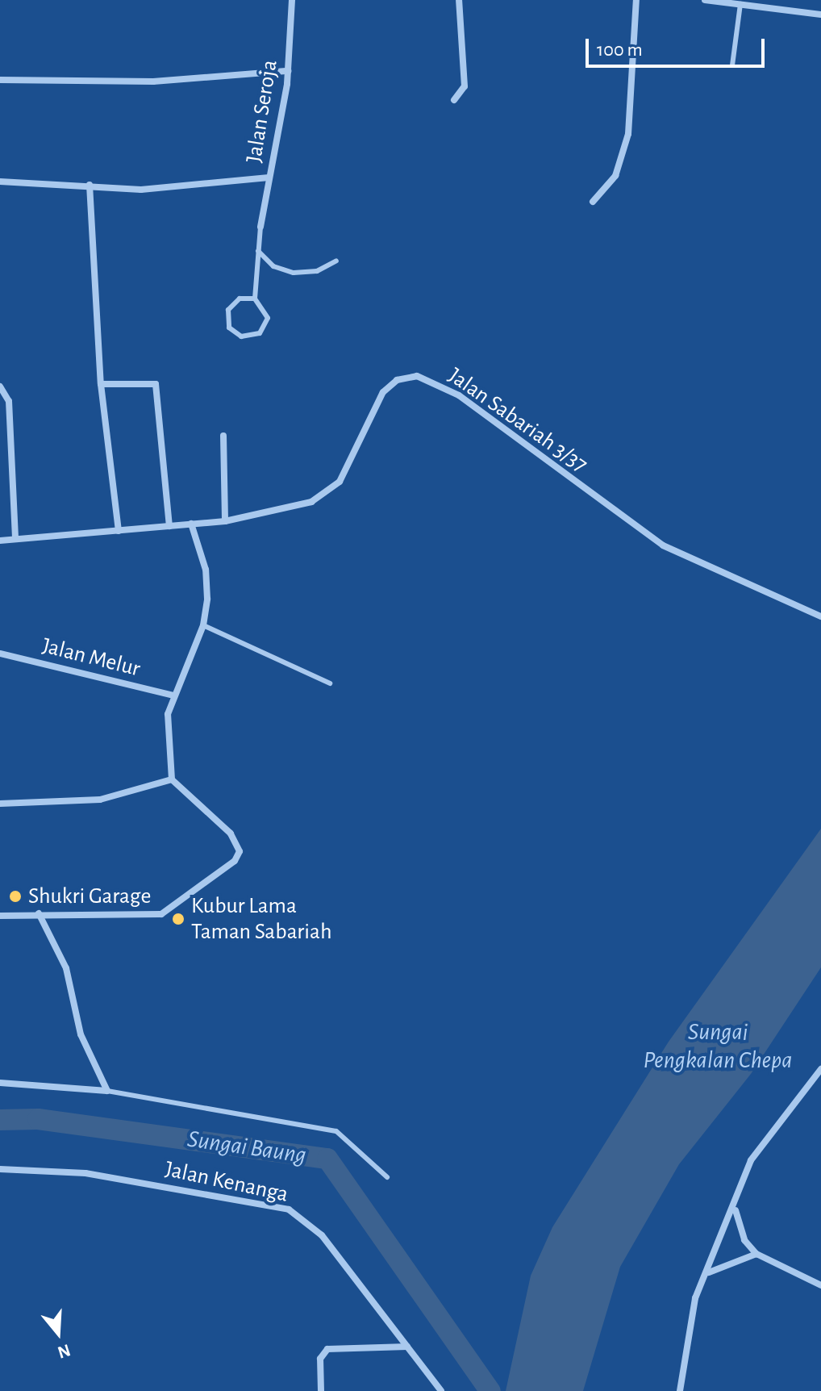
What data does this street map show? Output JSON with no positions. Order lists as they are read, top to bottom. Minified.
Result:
{"streets":{"street":["Jalan Seroja","Jalan Sabariah 3/37","Jalan Melur","Jalan Kenanga"]},"water":["Sungai Pengkalan Chepa","Sungai Baung"],"places":["Shukri Garage","Kubur Lama Taman Sabariah"],"scale_bar":"100 m","north":"bottom"}
